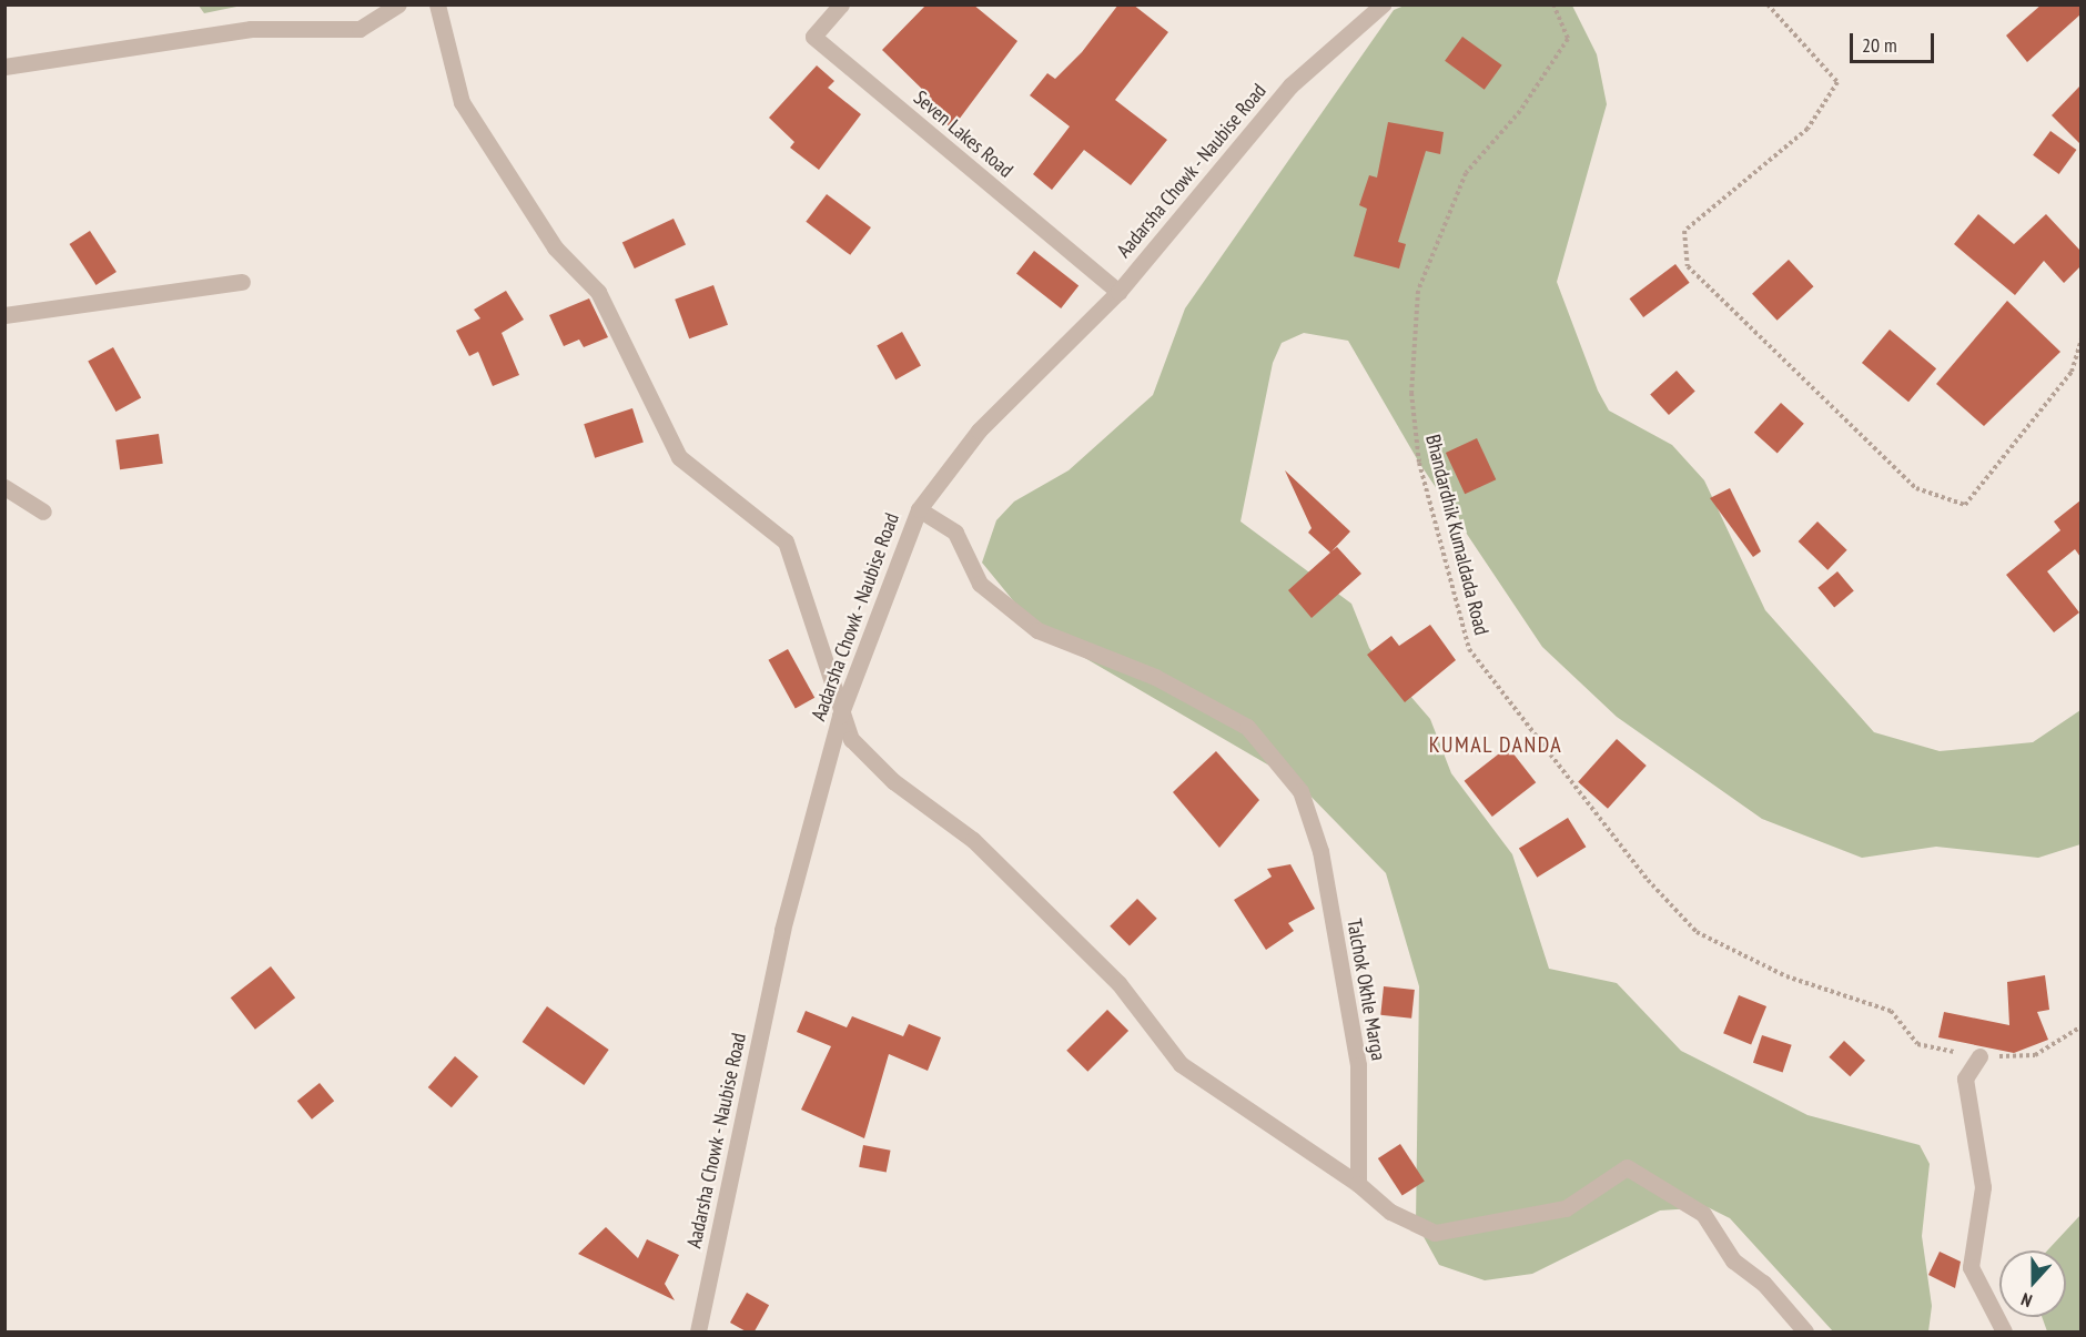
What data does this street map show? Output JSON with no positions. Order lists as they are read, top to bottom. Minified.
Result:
{"streets":{"street":["Seven Lakes Road","Aadarsha Chowk - Naubise Road","Talchok Okhle Marga"],"path":["Bhandardhik Kumaldada Road"]},"crossings":[["Seven Lakes Road","Aadarsha Chowk - Naubise Road"],["Aadarsha Chowk - Naubise Road","Talchok Okhle Marga"]],"districts":["KUMAL DANDA"],"scale_bar":"20 m","north":"bottom"}
